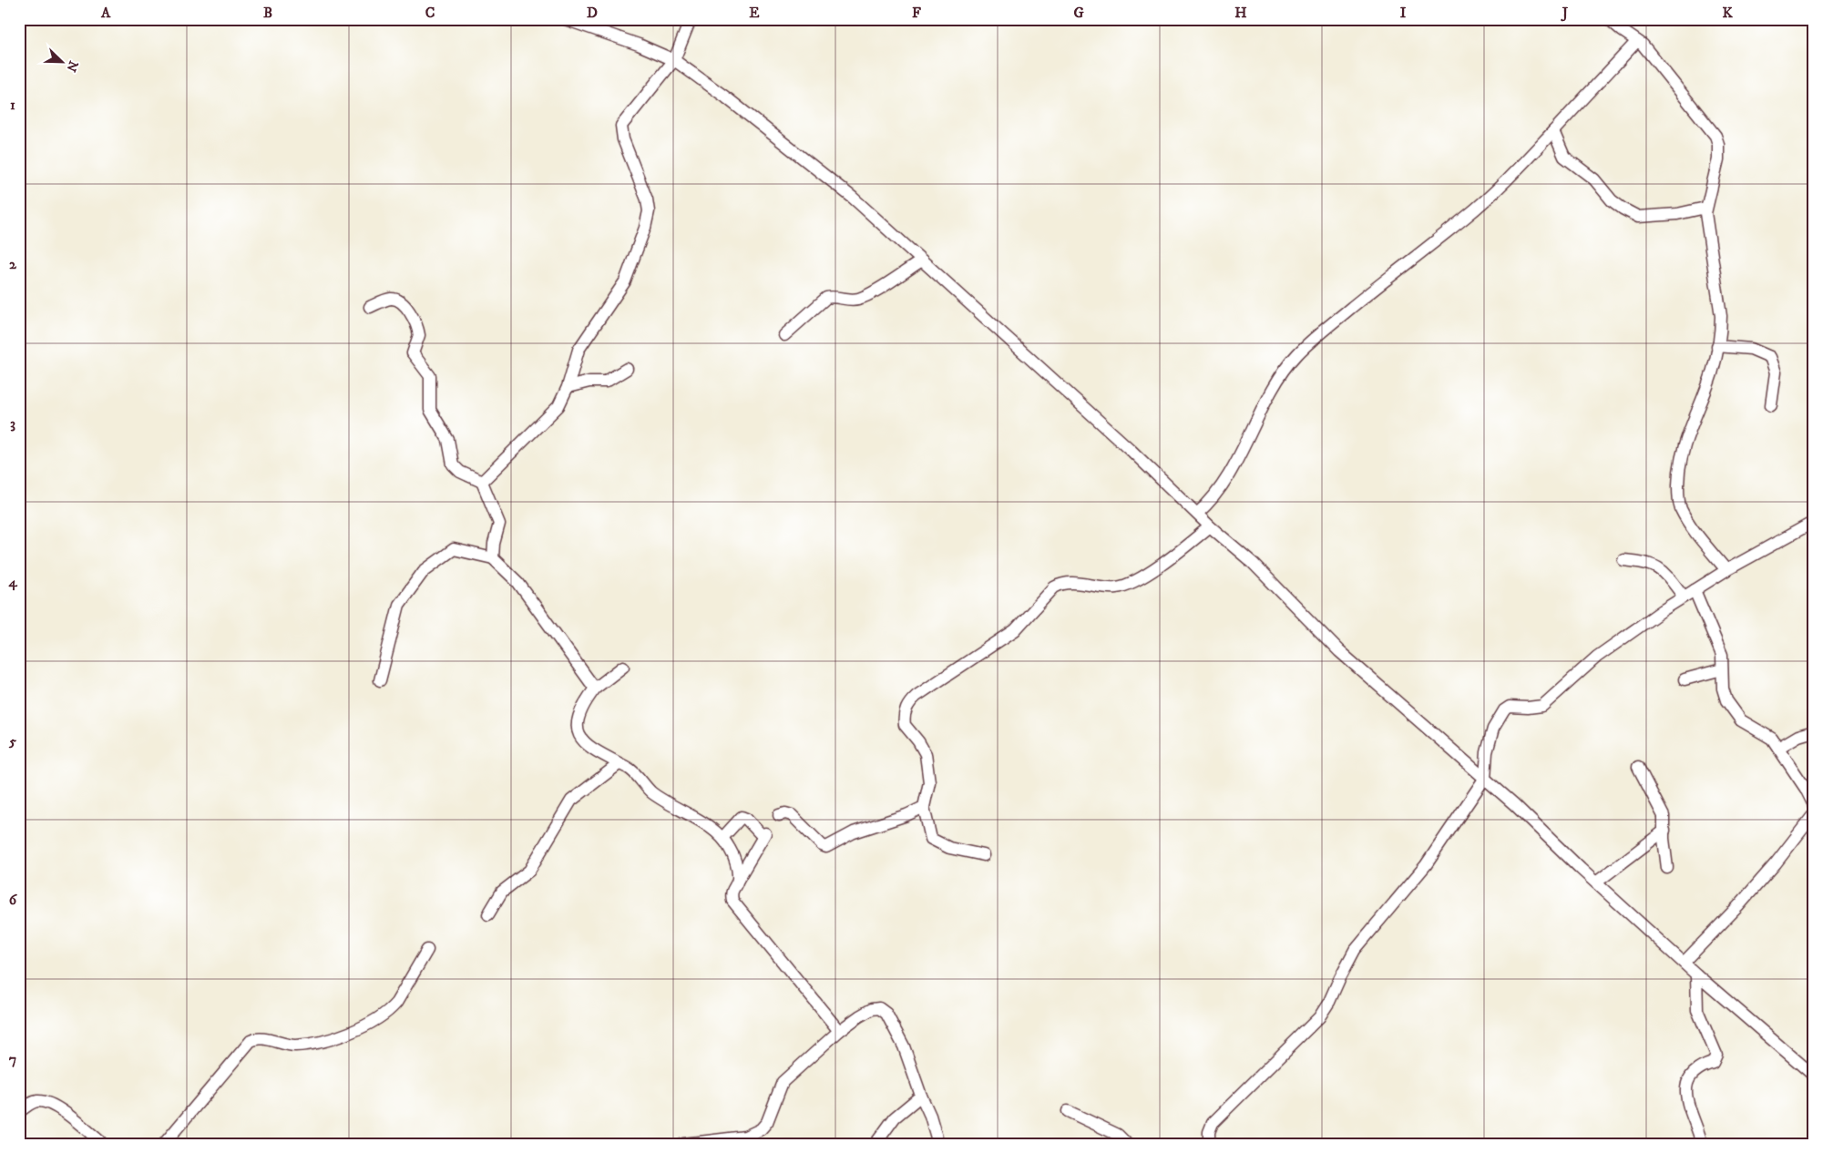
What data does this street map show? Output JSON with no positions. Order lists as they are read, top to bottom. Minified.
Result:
{"north":"bottom right","grid":{"columns":["A","B","C","D","E","F","G","H","I","J","K"],"rows":["1","2","3","4","5","6","7"]}}
